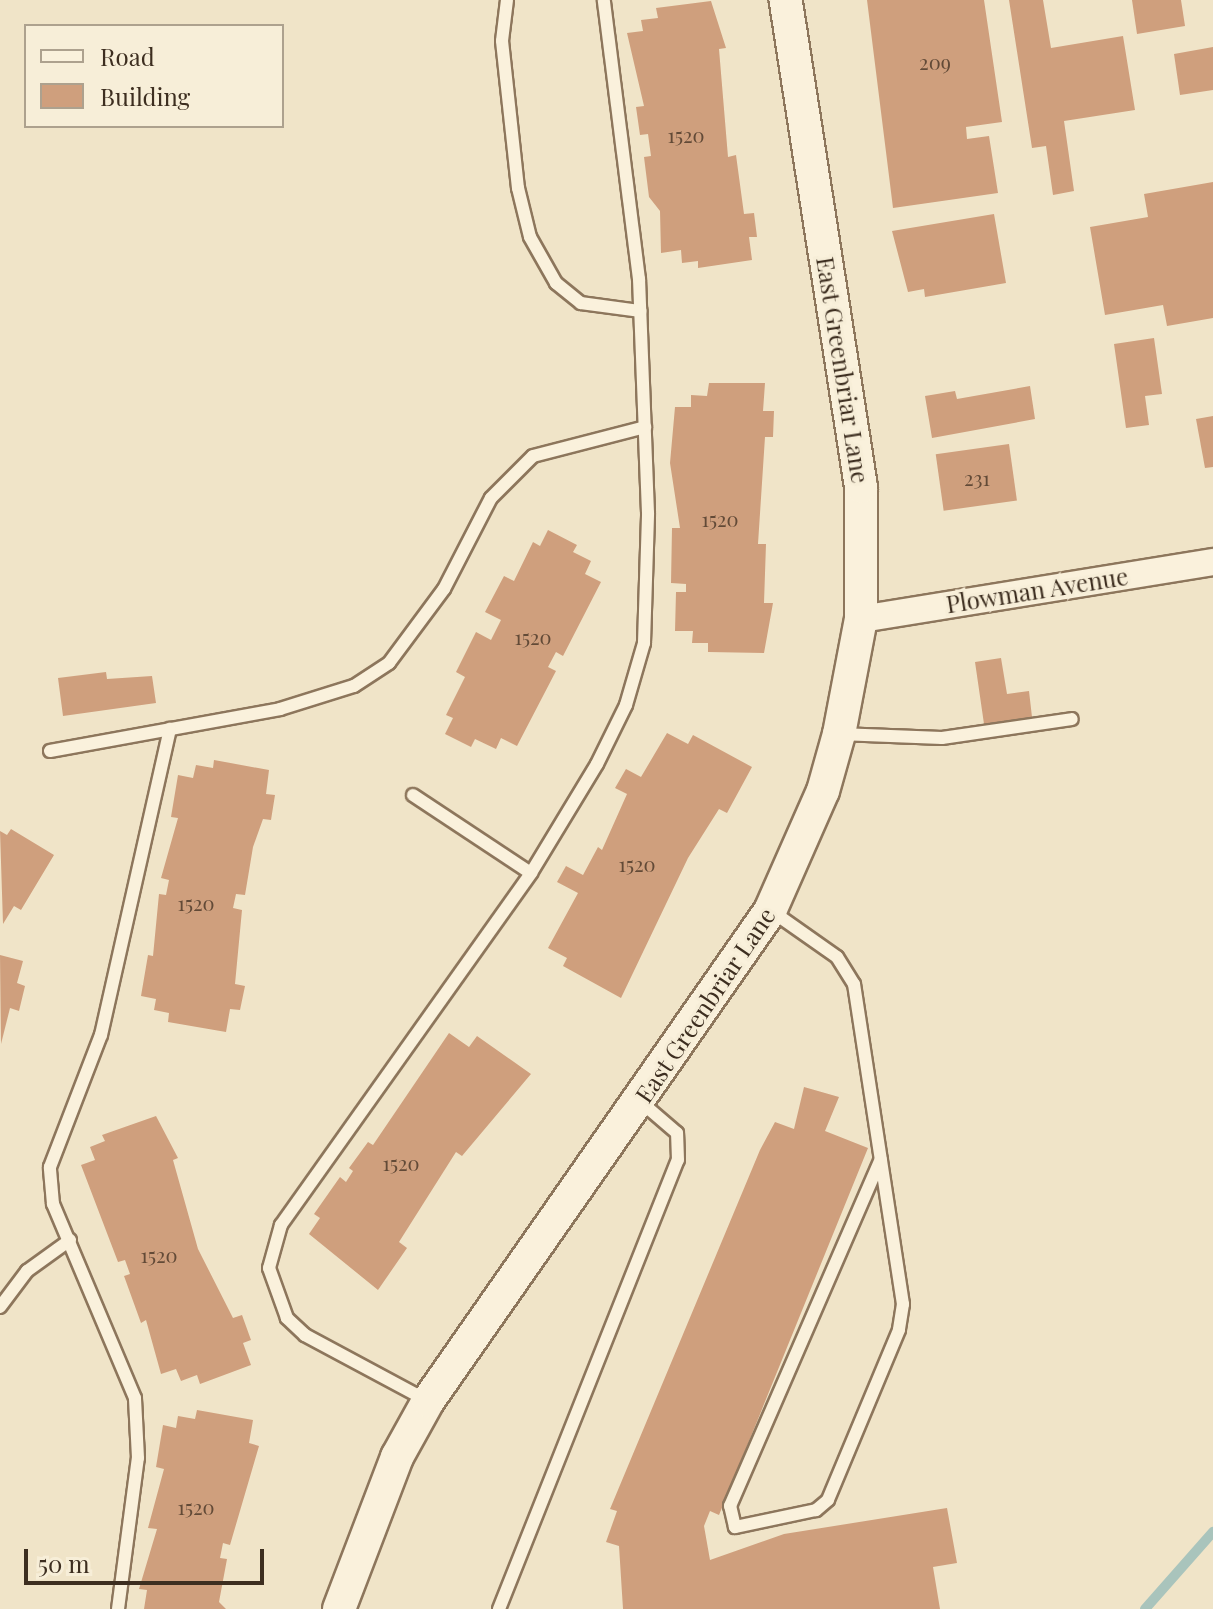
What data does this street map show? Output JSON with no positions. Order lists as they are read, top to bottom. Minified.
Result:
{"streets":{"street":["East Greenbriar Lane","Plowman Avenue"]},"crossings":[["East Greenbriar Lane","Plowman Avenue"]],"house_numbers":["209","1520","231","1520","1520","1520","1520","1520","1520","1520"],"legend":["Road","Building"],"scale_bar":"50 m"}
